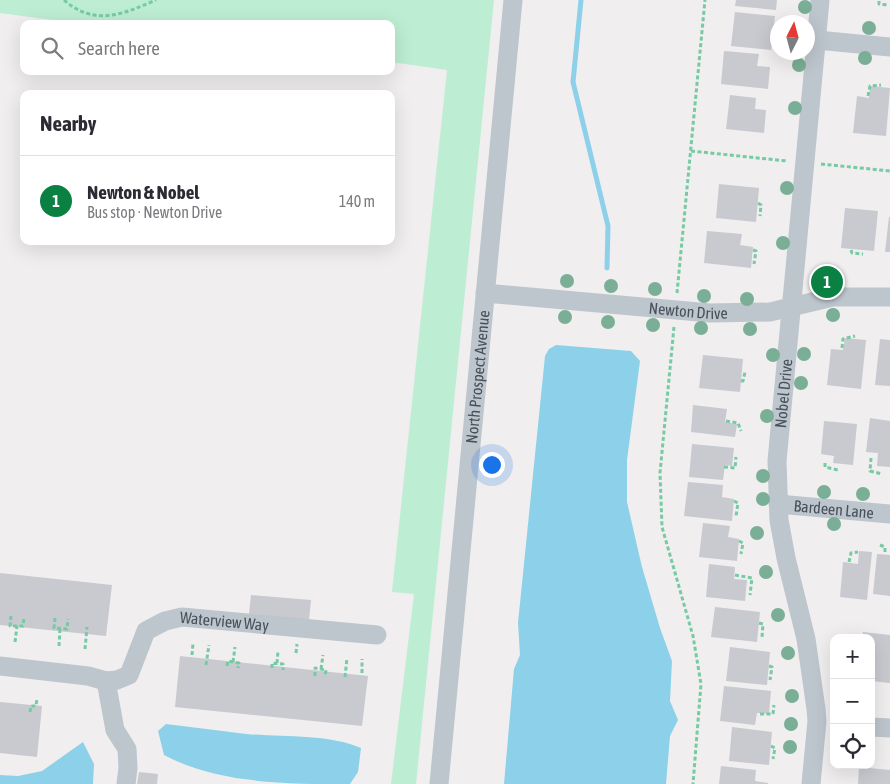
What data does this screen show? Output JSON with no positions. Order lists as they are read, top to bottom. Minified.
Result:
{"streets":{"street":["Newton Drive","North Prospect Avenue","Nobel Drive","Bardeen Lane","Waterview Way"]},"crossings":[["Newton Drive","North Prospect Avenue"],["Newton Drive","Nobel Drive"],["Nobel Drive","Bardeen Lane"]],"north":"top","page":{"search":"Search here","heading":"Nearby","list":[{"mark":"1","name":"Newton & Nobel","note":"Bus stop · Newton Drive","value":"140 m"}],"pins":"1","map_buttons":["+","−"]}}
